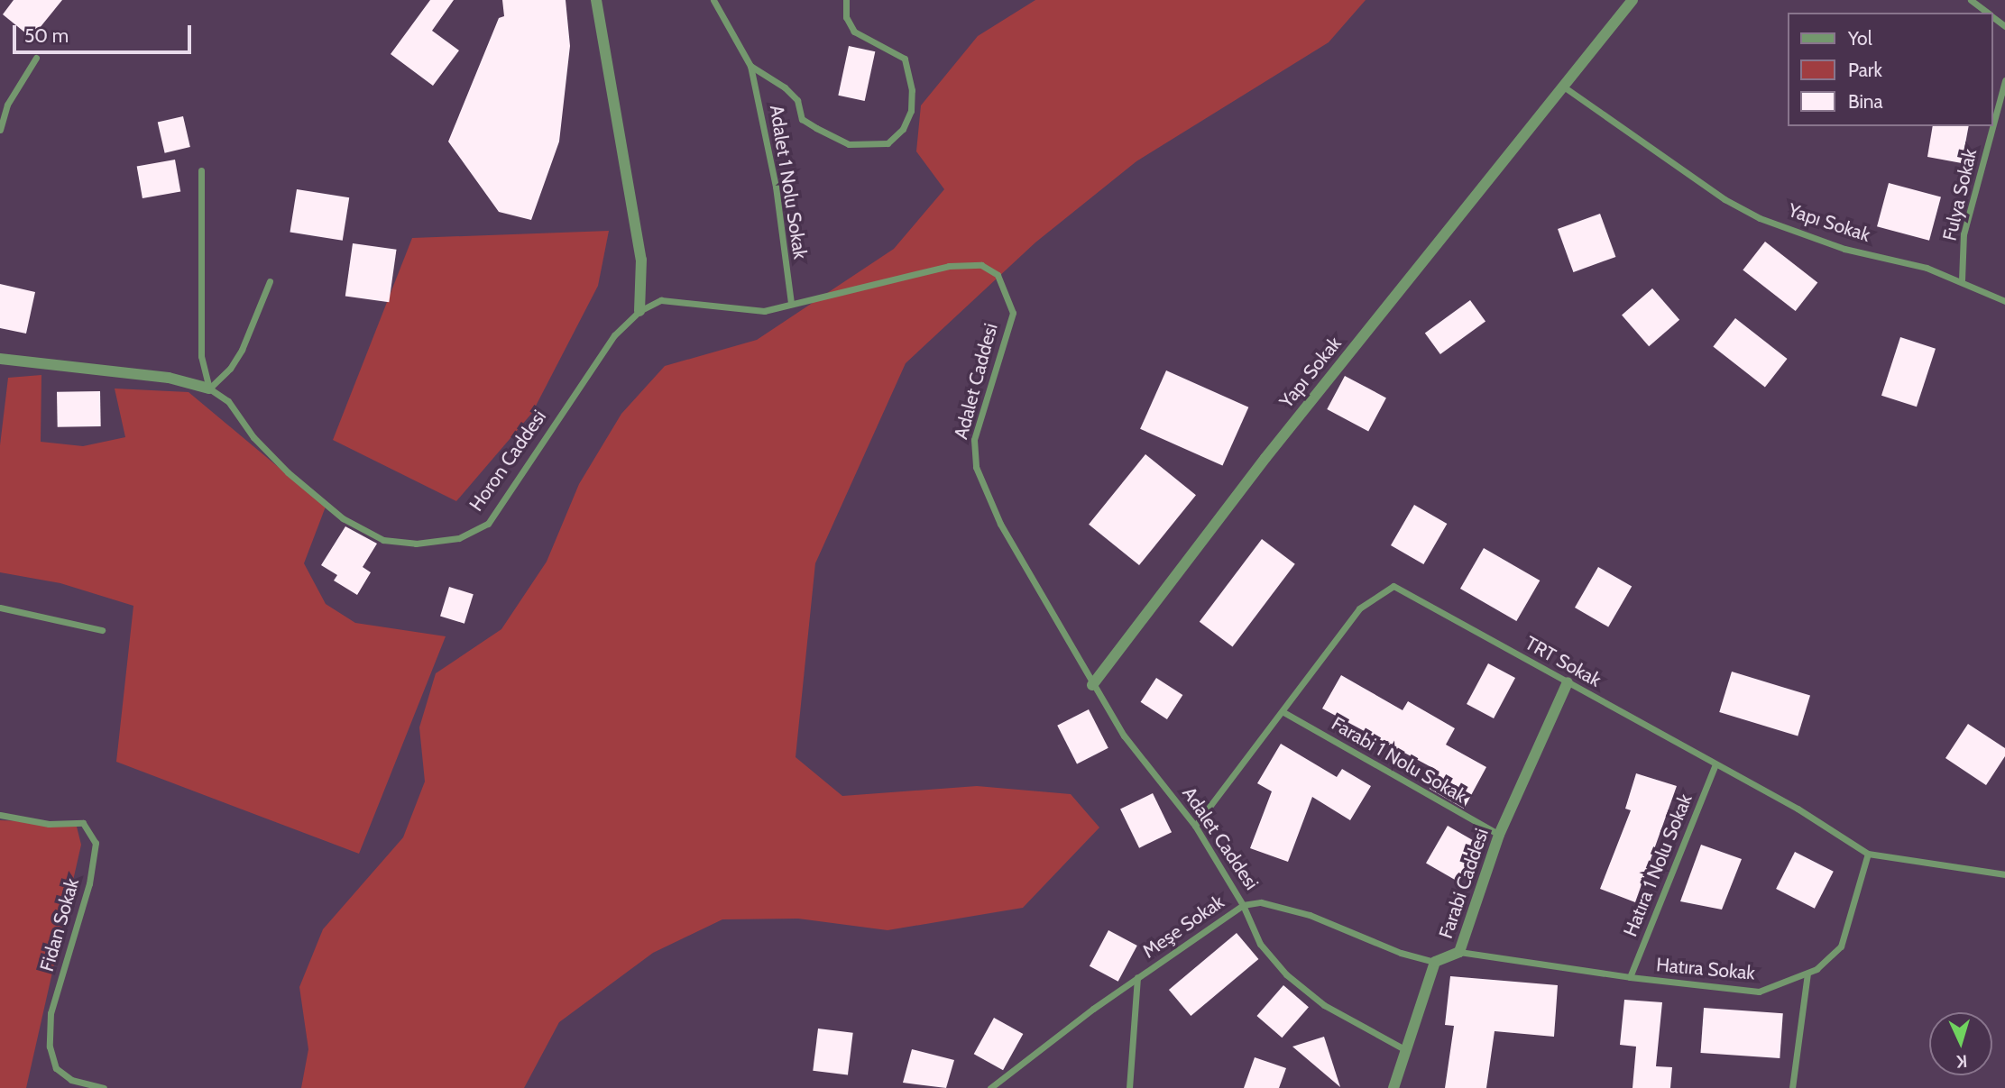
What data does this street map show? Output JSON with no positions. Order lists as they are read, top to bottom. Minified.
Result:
{"streets":{"street":["Adalet 1 Nolu Sokak","Fulya Sokak","Yapı Sokak","Adalet Caddesi","Horon Caddesi","TRT Sokak","Farabi 1 Nolu Sokak","Hatıra 1 Nolu Sokak","Farabi Caddesi","Fidan Sokak","Meşe Sokak","Hatıra Sokak"]},"crossings":[["Adalet 1 Nolu Sokak","Adalet Caddesi"],["Fulya Sokak","Yapı Sokak"],["Yapı Sokak","Adalet Caddesi"],["Adalet Caddesi","Horon Caddesi"],["Adalet Caddesi","TRT Sokak"],["Adalet Caddesi","Farabi Caddesi"],["Adalet Caddesi","Meşe Sokak"],["TRT Sokak","Farabi 1 Nolu Sokak"],["TRT Sokak","Hatıra 1 Nolu Sokak"],["TRT Sokak","Farabi Caddesi"],["TRT Sokak","Hatıra Sokak"],["Farabi 1 Nolu Sokak","Farabi Caddesi"],["Hatıra 1 Nolu Sokak","Hatıra Sokak"],["Farabi Caddesi","Meşe Sokak"],["Farabi Caddesi","Hatıra Sokak"]],"legend":["Yol","Park","Bina"],"scale_bar":"50 m","north":"bottom"}
